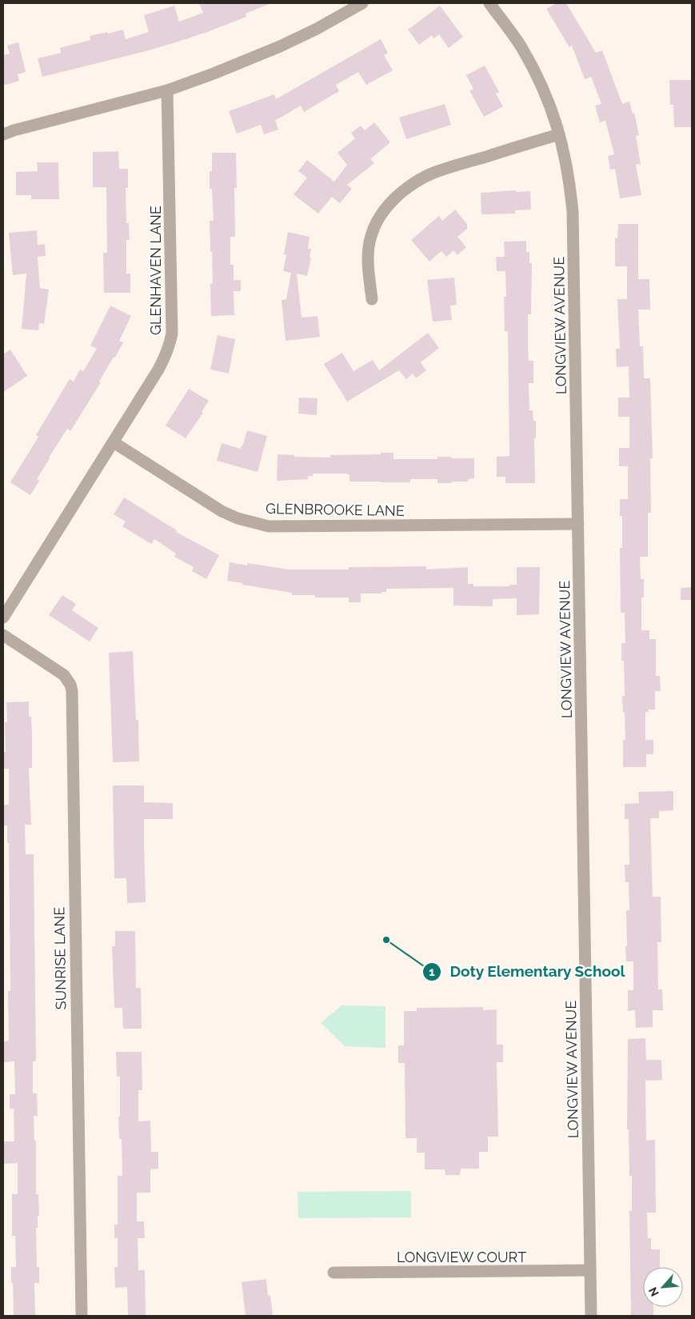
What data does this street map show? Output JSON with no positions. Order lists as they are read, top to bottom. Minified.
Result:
{"streets":{"street":["GLENHAVEN LANE","LONGVIEW AVENUE","GLENBROOKE LANE","SUNRISE LANE","LONGVIEW COURT"]},"crossings":[["GLENHAVEN LANE","GLENBROOKE LANE"],["LONGVIEW AVENUE","GLENBROOKE LANE"],["LONGVIEW AVENUE","LONGVIEW COURT"]],"places":["Doty Elementary School"],"north":"bottom left"}
